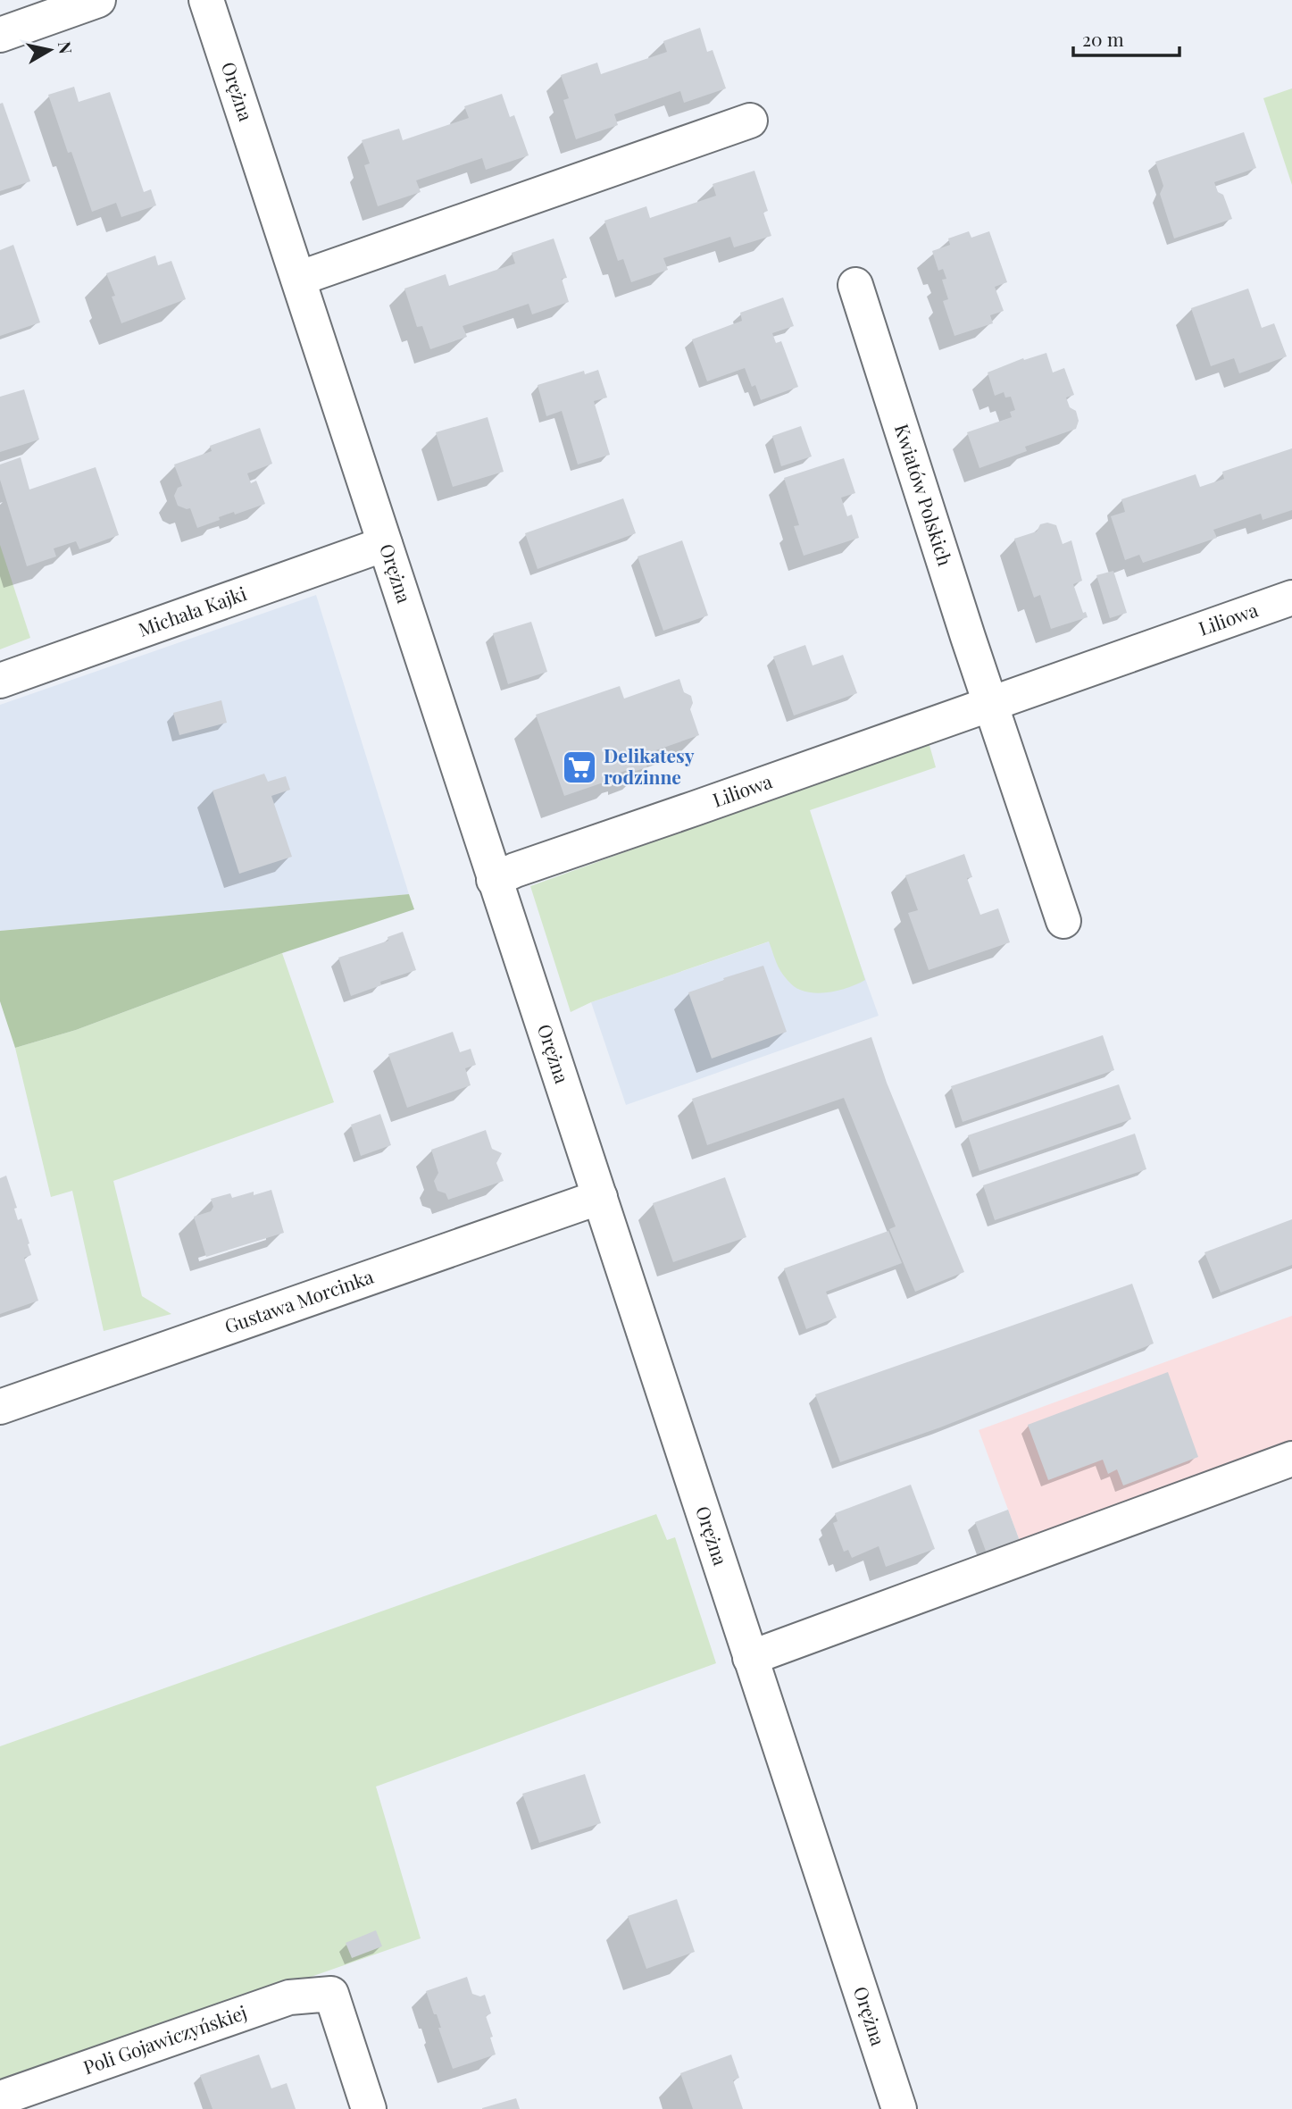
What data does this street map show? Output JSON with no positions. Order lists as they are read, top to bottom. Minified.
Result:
{"streets":{"street":["Orężna","Kwiatów Polskich","Michała Kajki","Liliowa","Gustawa Morcinka","Poli Gojawiczyńskiej"]},"crossings":[["Orężna","Michała Kajki"],["Orężna","Liliowa"],["Orężna","Gustawa Morcinka"],["Kwiatów Polskich","Liliowa"]],"places":{"supermarket":["Delikatesy rodzinne"]},"scale_bar":"20 m","north":"right"}
